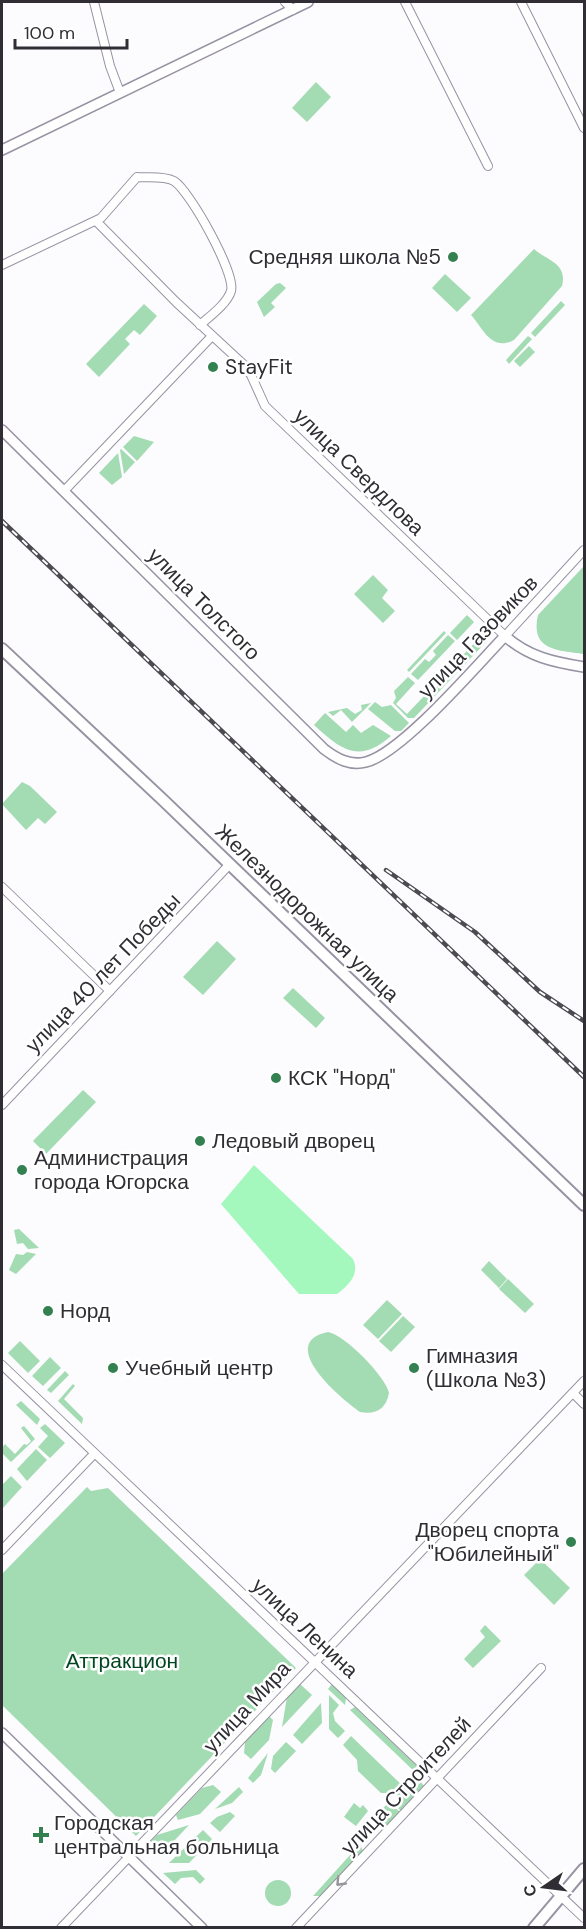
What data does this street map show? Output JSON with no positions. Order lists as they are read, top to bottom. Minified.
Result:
{"streets":{"main road":["Железнодорожная улица"],"street":["улица Свердлова","улица Толстого","улица Газовиков","улица 40 лет Победы","улица Ленина","улица Мира","улица Строителей"]},"crossings":[["улица Свердлова","улица Газовиков"],["улица Толстого","улица Газовиков"],["Железнодорожная улица","улица 40 лет Победы"],["улица Ленина","улица Мира"],["улица Ленина","улица Строителей"]],"one_way":["улица Строителей"],"parks":["Аттракцион"],"places":{"other":["Средняя школа №5","StayFit","КСК \"Норд\"","Ледовый дворец","Администрация города Югорска","Норд","Учебный центр","Гимназия (Школа №3)","Дворец спорта \"Юбилейный\""],"health":["Городская центральная больница"]},"scale_bar":"100 m","north":"left"}
